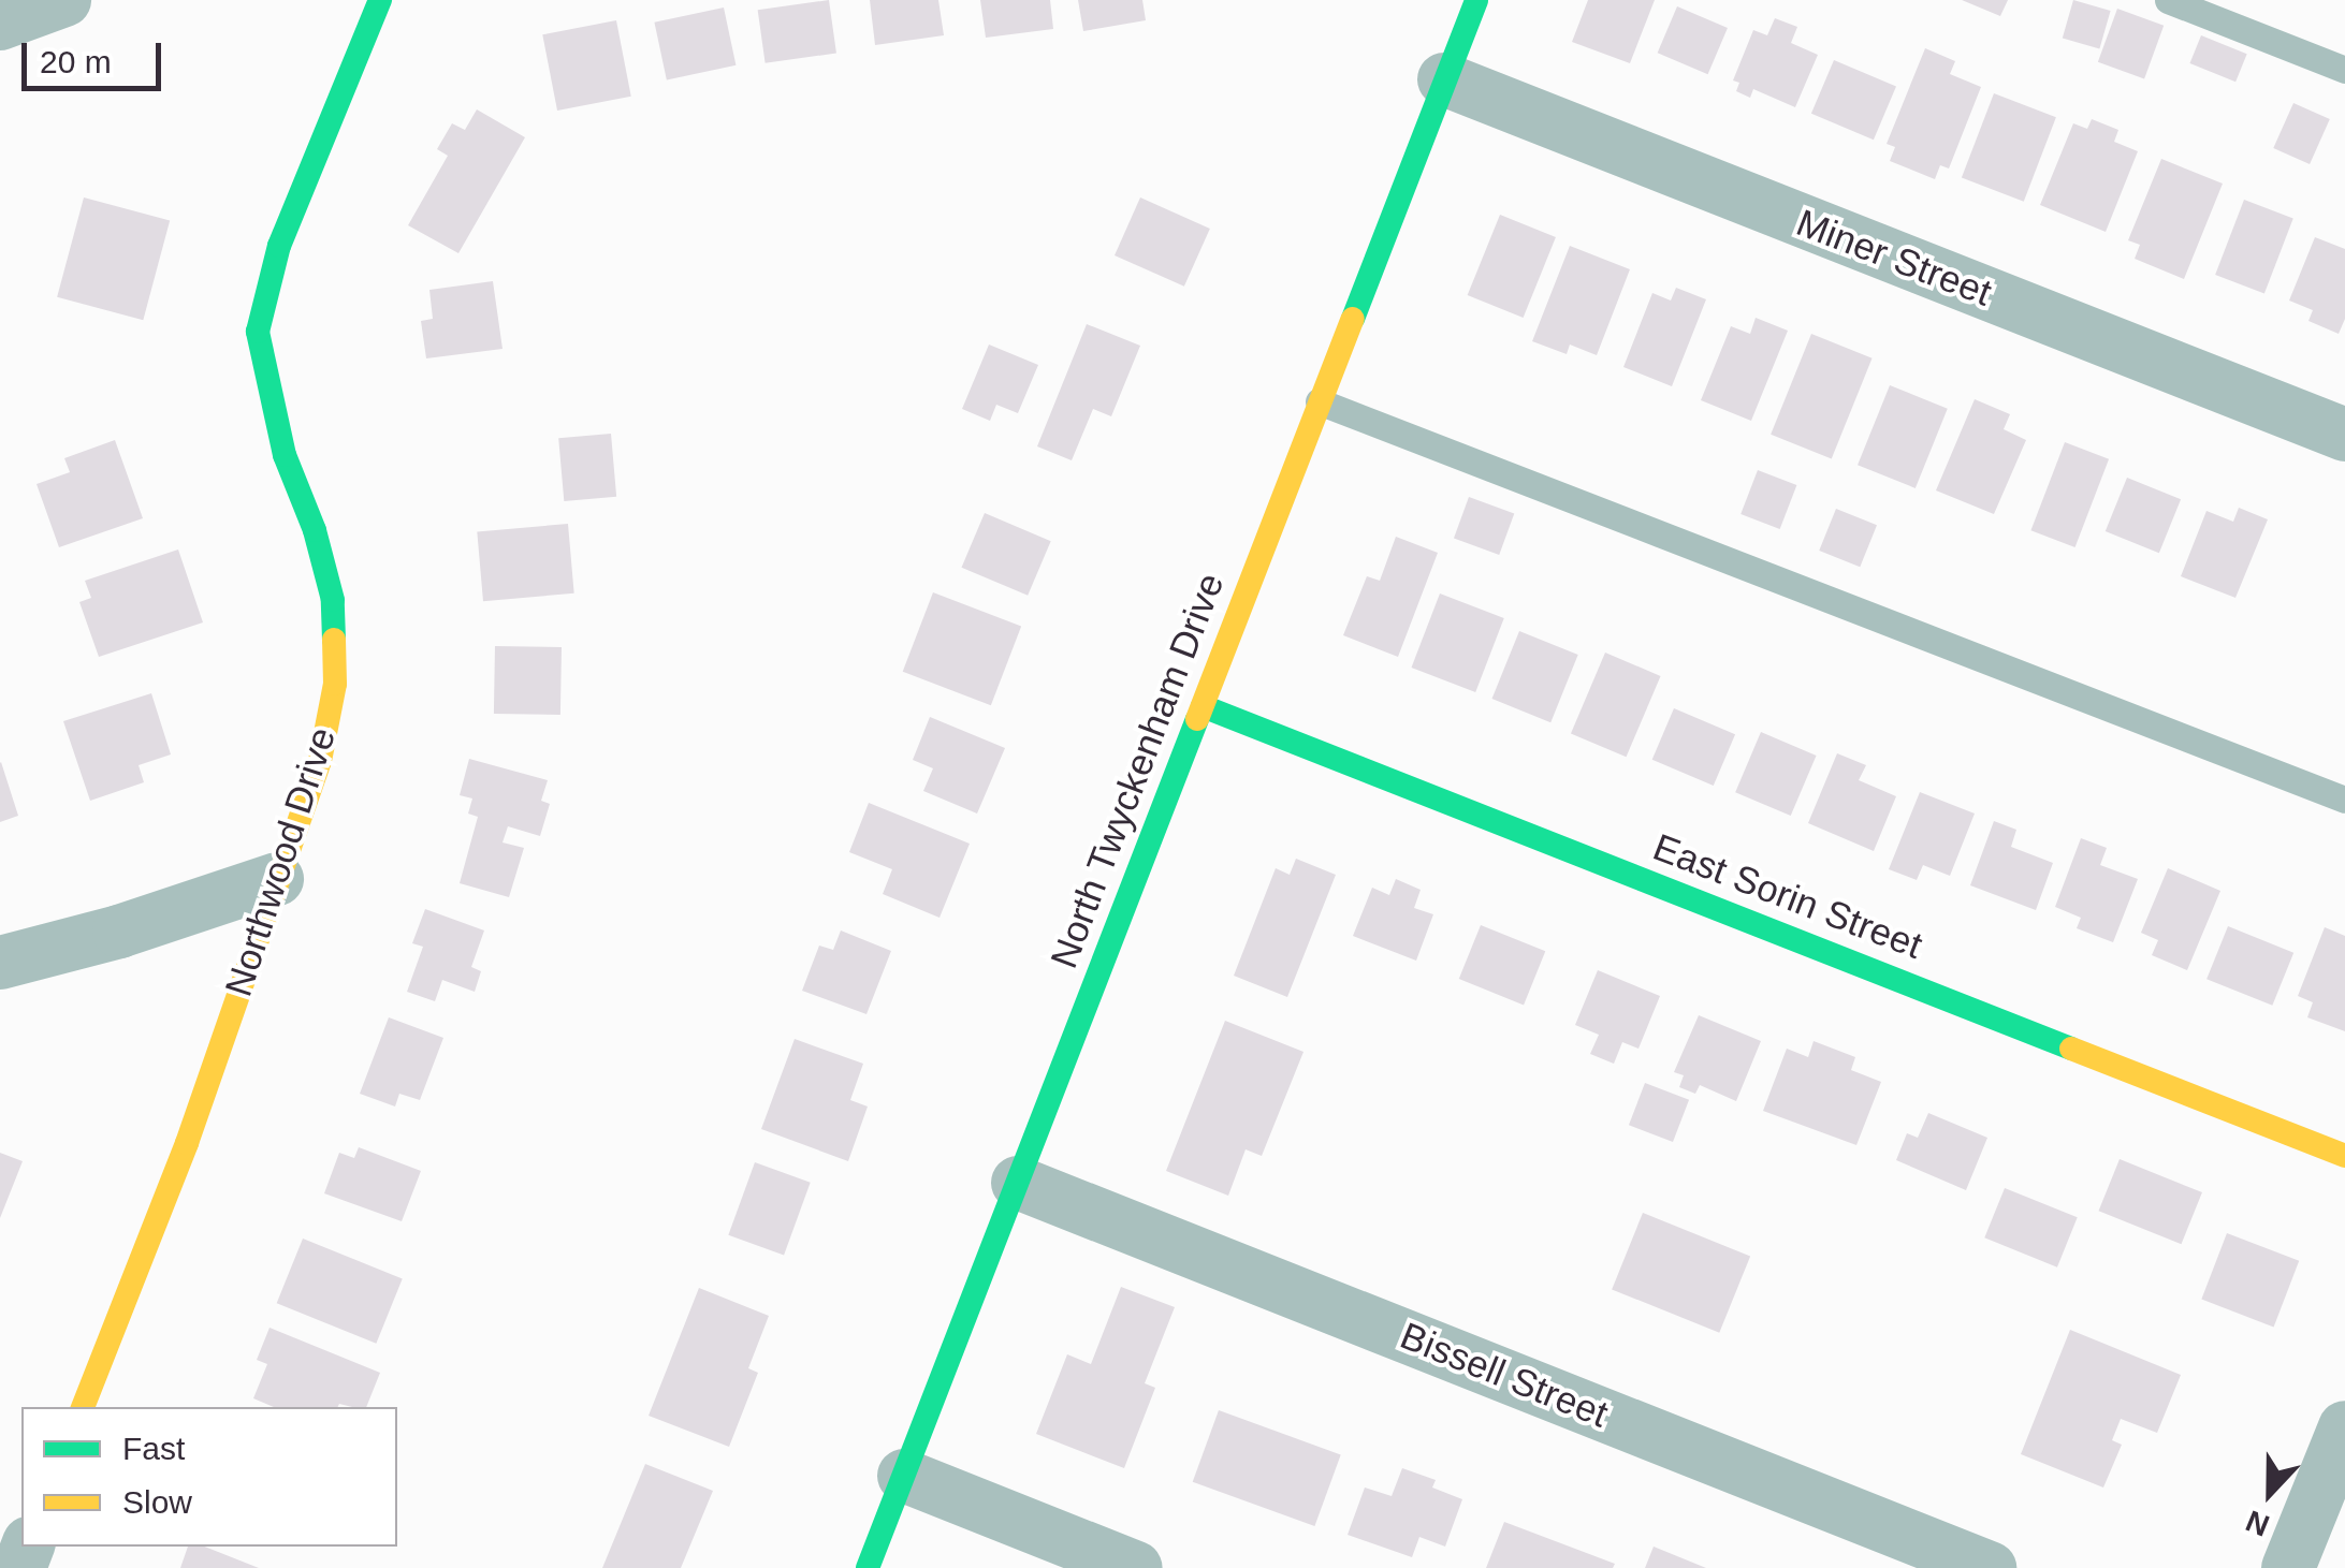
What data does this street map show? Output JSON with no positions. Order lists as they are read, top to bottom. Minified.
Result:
{"streets":{"street":["Miner Street","North Twyckenham Drive","Northwood Drive","East Sorin Street","Bissell Street"]},"crossings":[["Miner Street","North Twyckenham Drive"],["North Twyckenham Drive","East Sorin Street"],["North Twyckenham Drive","Bissell Street"]],"legend":["Fast","Slow"],"scale_bar":"20 m","north":"bottom"}
